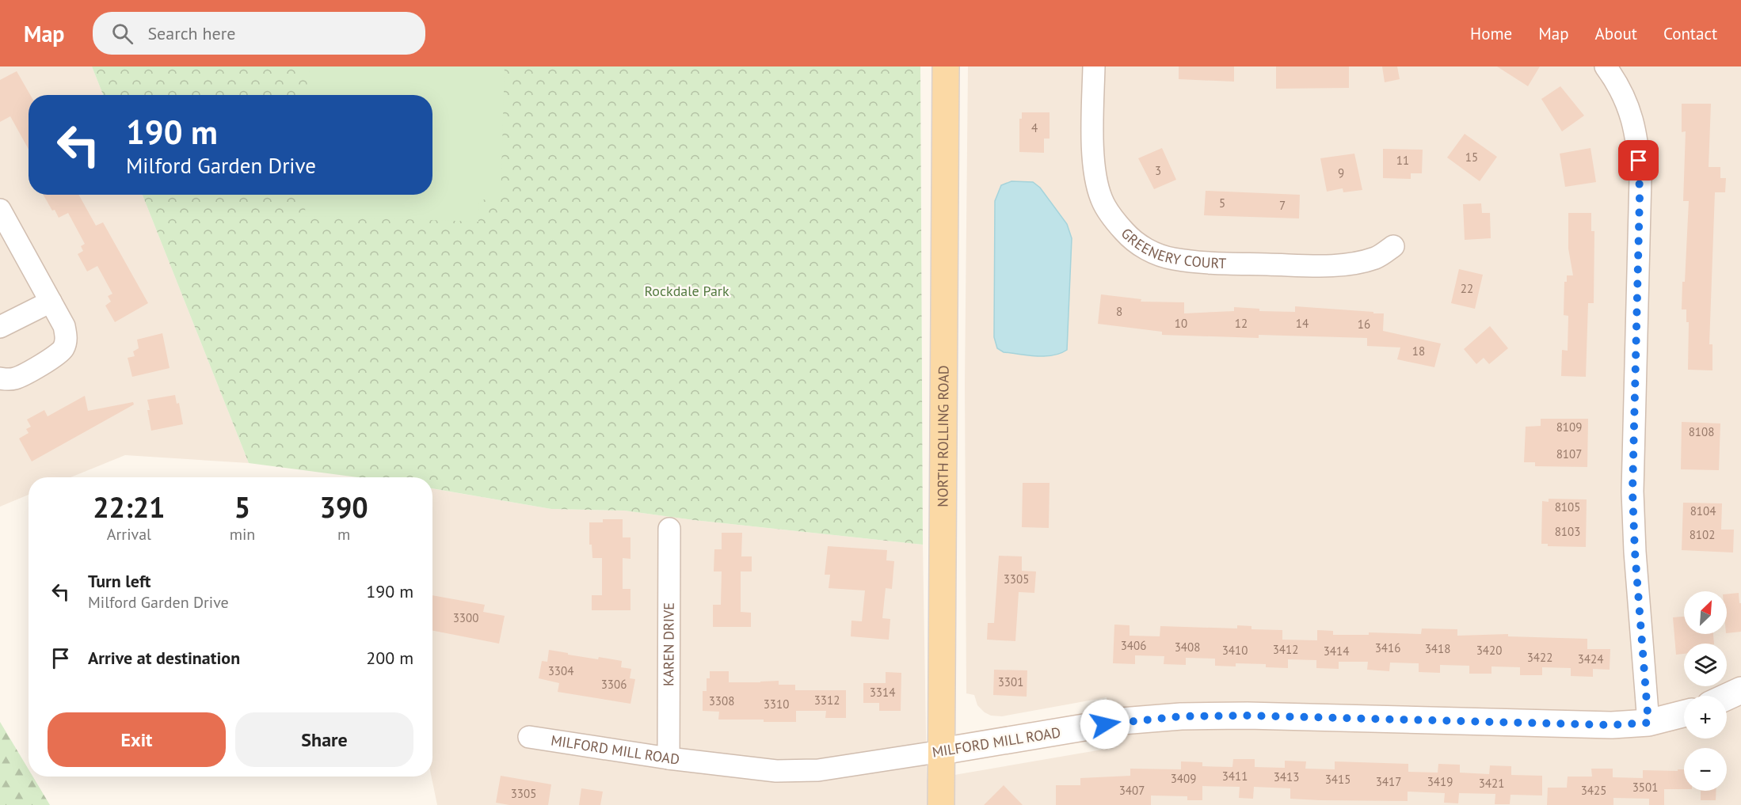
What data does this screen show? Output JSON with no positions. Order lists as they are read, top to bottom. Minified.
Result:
{"streets":{"main road":["NORTH ROLLING ROAD","MILFORD MILL ROAD"],"street":["GREENERY COURT","KAREN DRIVE"]},"crossings":[["NORTH ROLLING ROAD","MILFORD MILL ROAD"],["KAREN DRIVE","MILFORD MILL ROAD"]],"parks":["Rockdale Park"],"house_numbers":["4","15","11","3","9","5","7","22","8","10","12","14","16","18","8109","8108","8107","8105","8104","8103","8102","3305","3300","3406","3408","3416","3418","3412","3410","3420","3414","3422","3424","3304","3301","3306","3314","3312","3308","3310","3411","3413","3409","3415","3417","3419","3421","3501","3407","3425","3305"],"north":"top right","page":{"header":"Map","search":"Search here","nav":["Home","Map","About","Contact"],"turn":["190 m","Milford Garden Drive"],"eta":["22:21","Arrival","5","min","390","m"],"list":[{"name":"Turn left","note":"Milford Garden Drive","value":"190 m"},{"name":"Arrive at destination","value":"200 m"}],"map_buttons":["+","−"],"buttons":["Exit","Share"]}}
